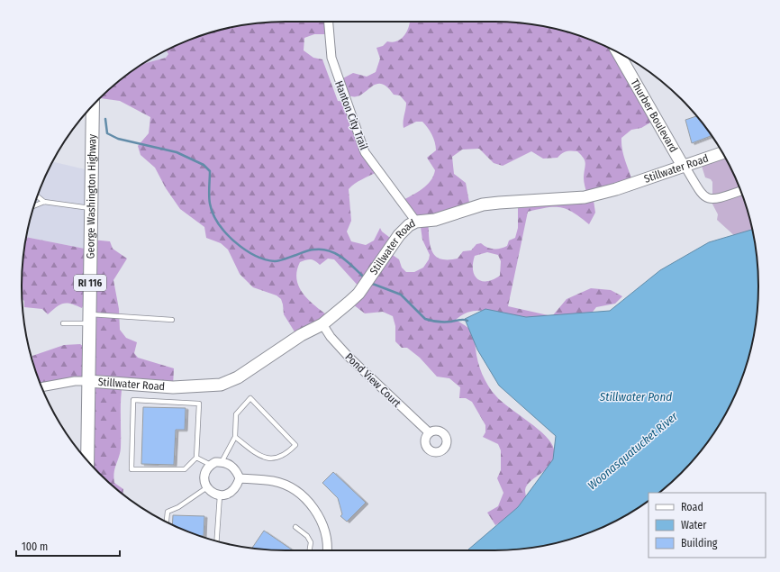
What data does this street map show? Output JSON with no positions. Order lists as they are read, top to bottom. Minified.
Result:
{"streets":{"main road":["George Washington Highway","RI 116"],"street":["Hanton City Trail","Thurber Boulevard","Stillwater Road","Pond View Court"]},"crossings":[["Hanton City Trail","Stillwater Road"],["Thurber Boulevard","Stillwater Road"],["Stillwater Road","George Washington Highway"],["Stillwater Road","Pond View Court"]],"water":["Stillwater Pond","Woonasquatucket River"],"legend":["Road","Water","Building"],"scale_bar":"100 m"}
